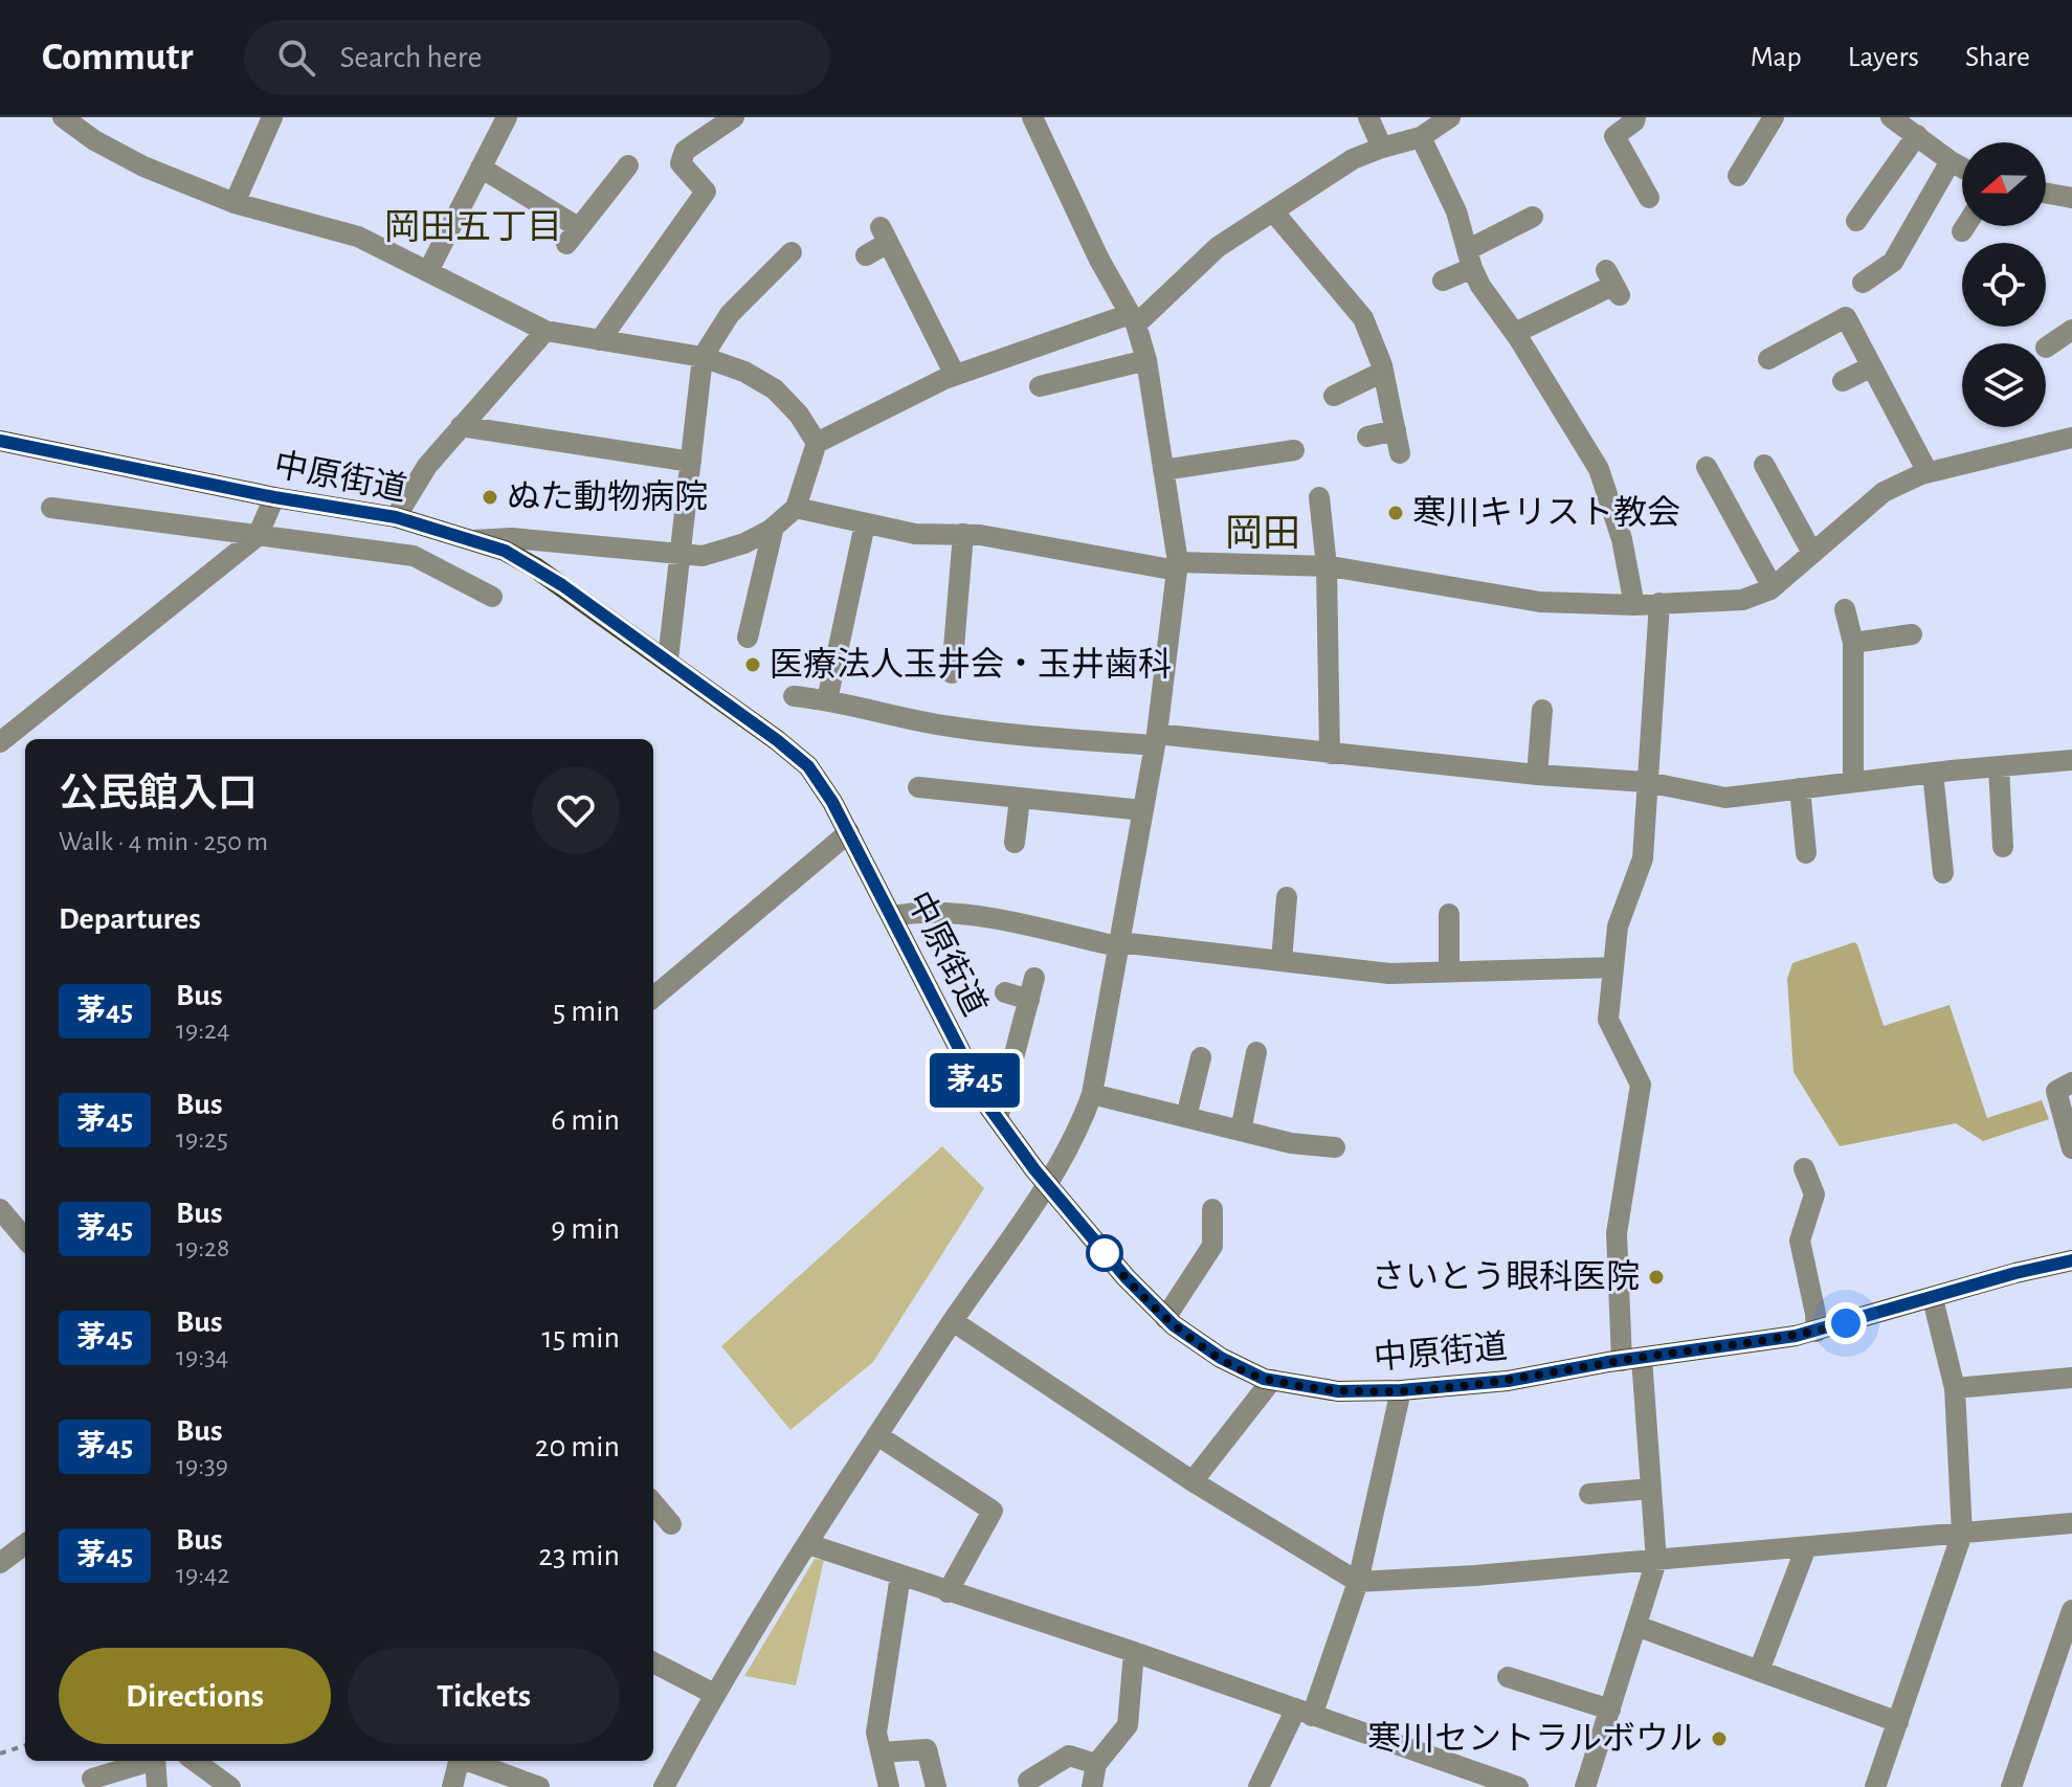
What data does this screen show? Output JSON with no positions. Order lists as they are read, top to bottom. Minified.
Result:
{"streets":{"main road":["中原街道"]},"districts":["岡田五丁目","岡田"],"places":["ぬた動物病院","寒川キリスト教会","医療法人玉井会・玉井歯科","さいとう眼科医院","寒川セントラルボウル"],"lines":["bus line 茅45"],"north":"left","page":{"header":"Commutr","search":"Search here","nav":["Map","Layers","Share"],"on_map":"茅45","heading":[["公民館入口","Walk · 4 min · 250 m"],"Departures"],"list":[{"mark":"茅45","name":"Bus","note":"19:24","value":"5 min"},{"mark":"茅45","name":"Bus","note":"19:25","value":"6 min"},{"mark":"茅45","name":"Bus","note":"19:28","value":"9 min"},{"mark":"茅45","name":"Bus","note":"19:34","value":"15 min"},{"mark":"茅45","name":"Bus","note":"19:39","value":"20 min"},{"mark":"茅45","name":"Bus","note":"19:42","value":"23 min"}],"buttons":["Directions","Tickets"]}}
